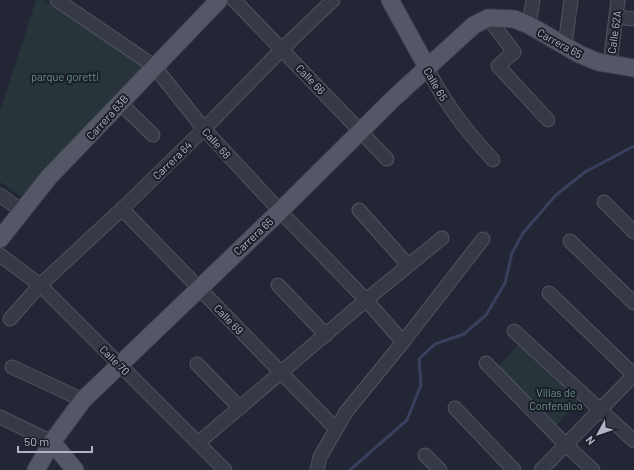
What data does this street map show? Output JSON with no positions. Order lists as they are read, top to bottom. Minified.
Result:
{"streets":{"main road":["Carrera 65","Calle 65","Carrera 63B"],"street":["Calle 62A","Calle 66","Calle 68","Carrera 64","Calle 69","Calle 70"]},"crossings":[["Calle 62A","Carrera 65"],["Carrera 65","Calle 66"],["Carrera 65","Calle 65"],["Carrera 65","Calle 68"],["Carrera 65","Calle 69"],["Carrera 65","Calle 70"],["Calle 66","Carrera 64"],["Carrera 63B","Calle 68"],["Calle 68","Carrera 64"],["Carrera 64","Calle 69"],["Carrera 64","Calle 70"]],"parks":["parque goretti","Villas de Confenalco"],"scale_bar":"50 m","north":"bottom left"}
